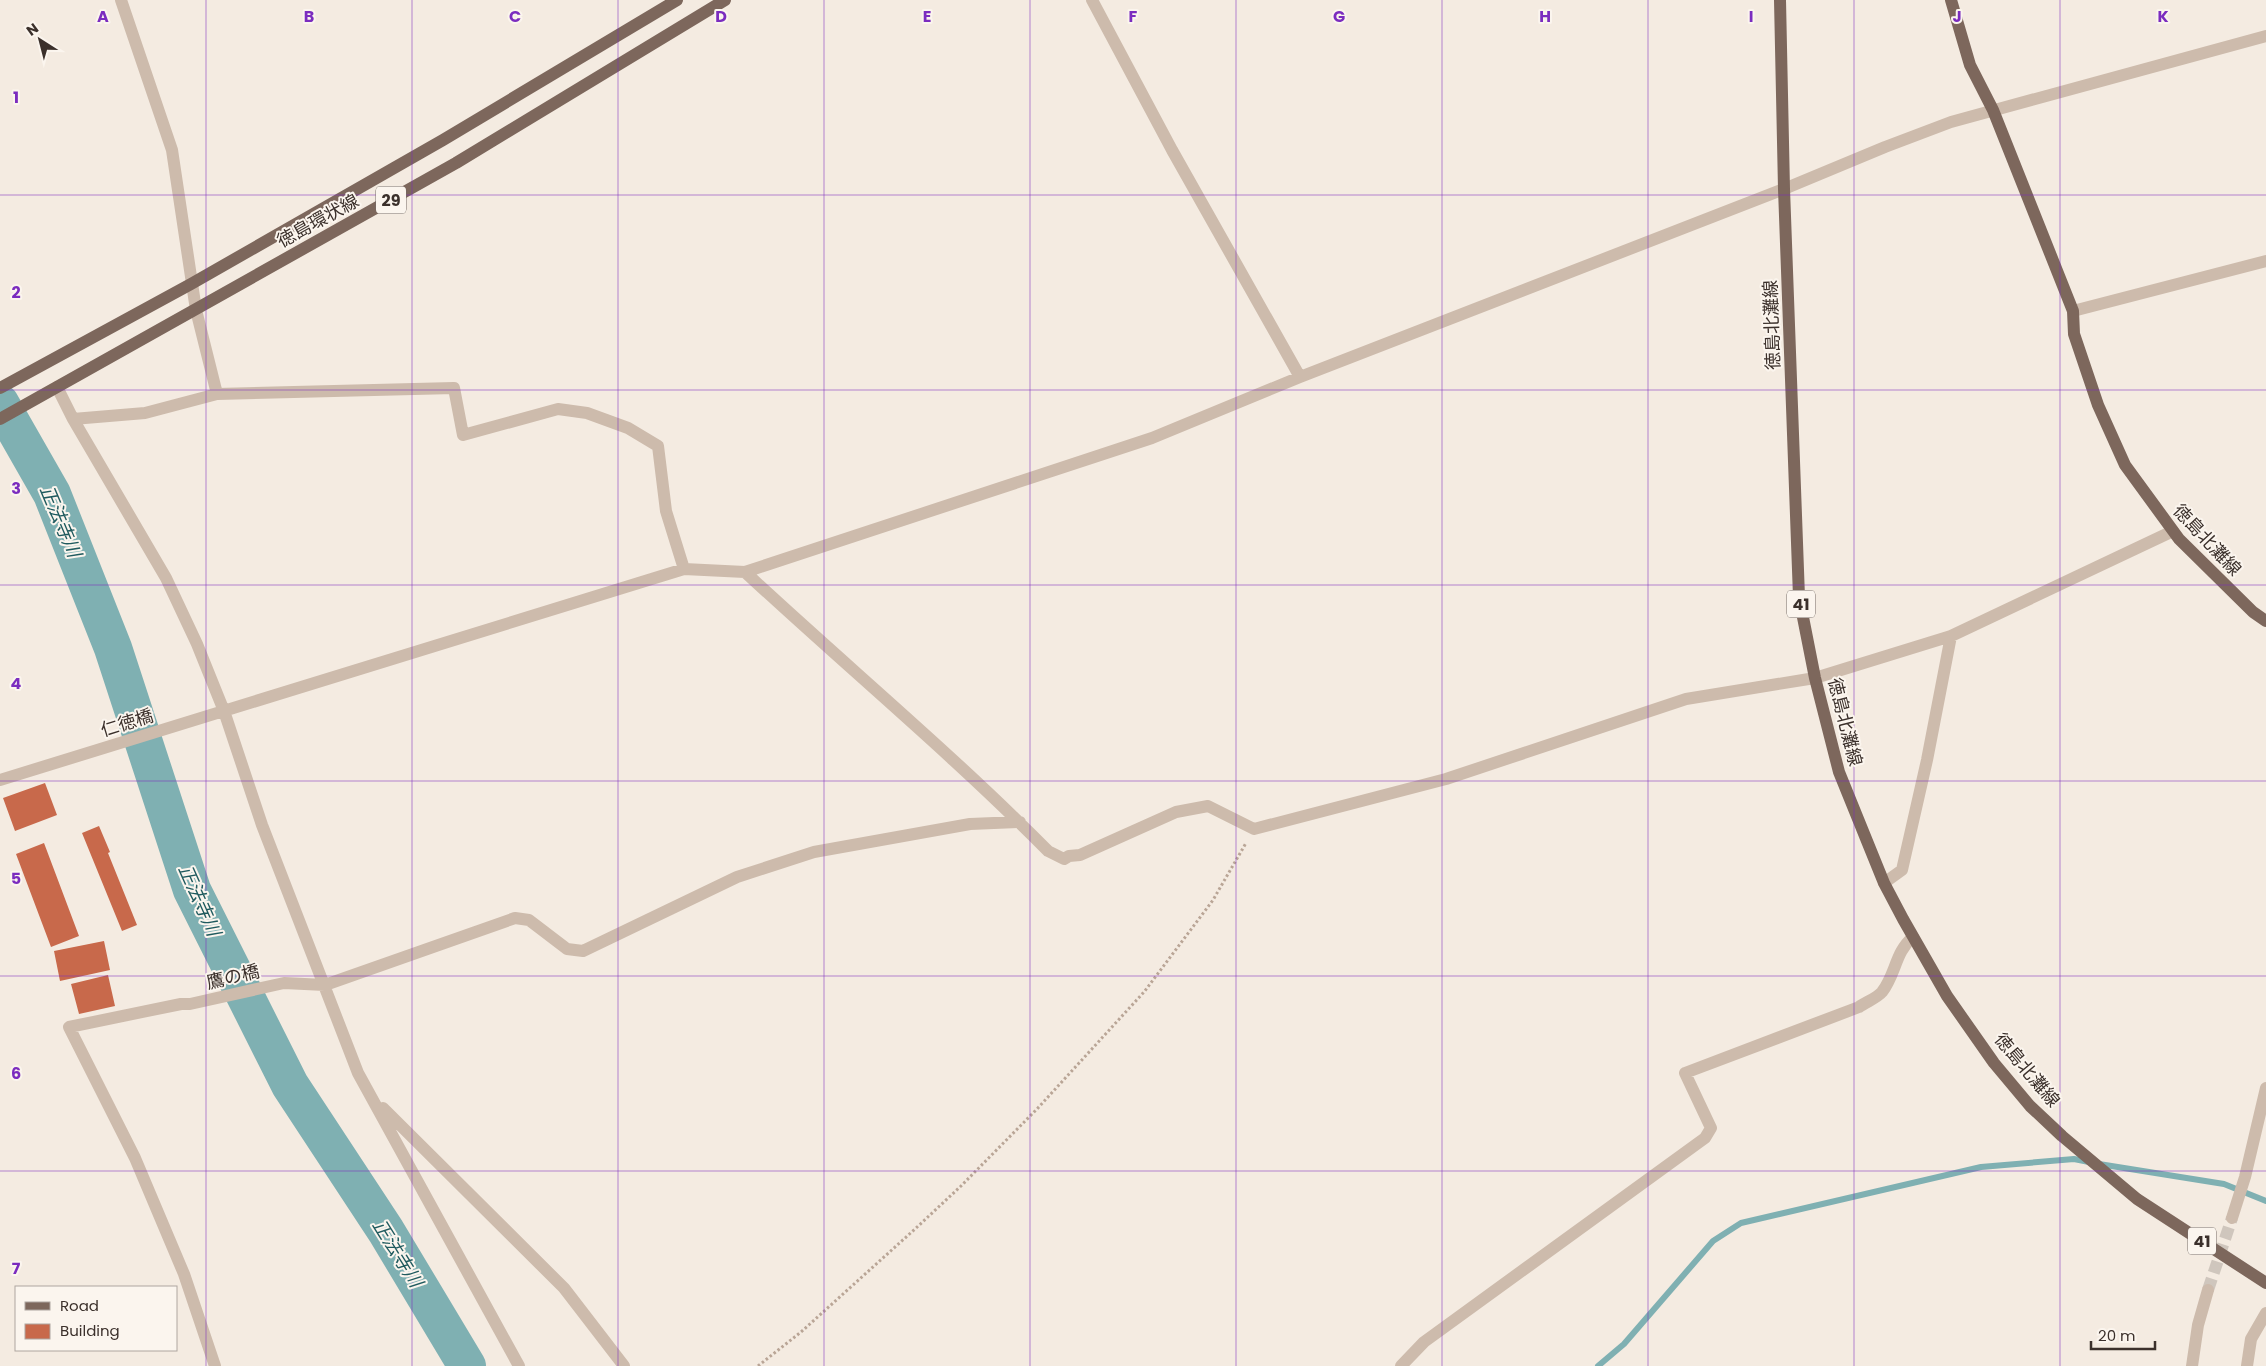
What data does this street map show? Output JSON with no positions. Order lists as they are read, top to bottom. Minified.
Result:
{"streets":{"main road":["29","徳島環状線","徳島北灘線","41"],"street":["仁徳橋","鷹の橋"]},"water":["正法寺川"],"legend":["Road","Building"],"scale_bar":"20 m","north":"top left","grid":{"columns":["A","B","C","D","E","F","G","H","I","J","K"],"rows":["1","2","3","4","5","6","7"]}}
